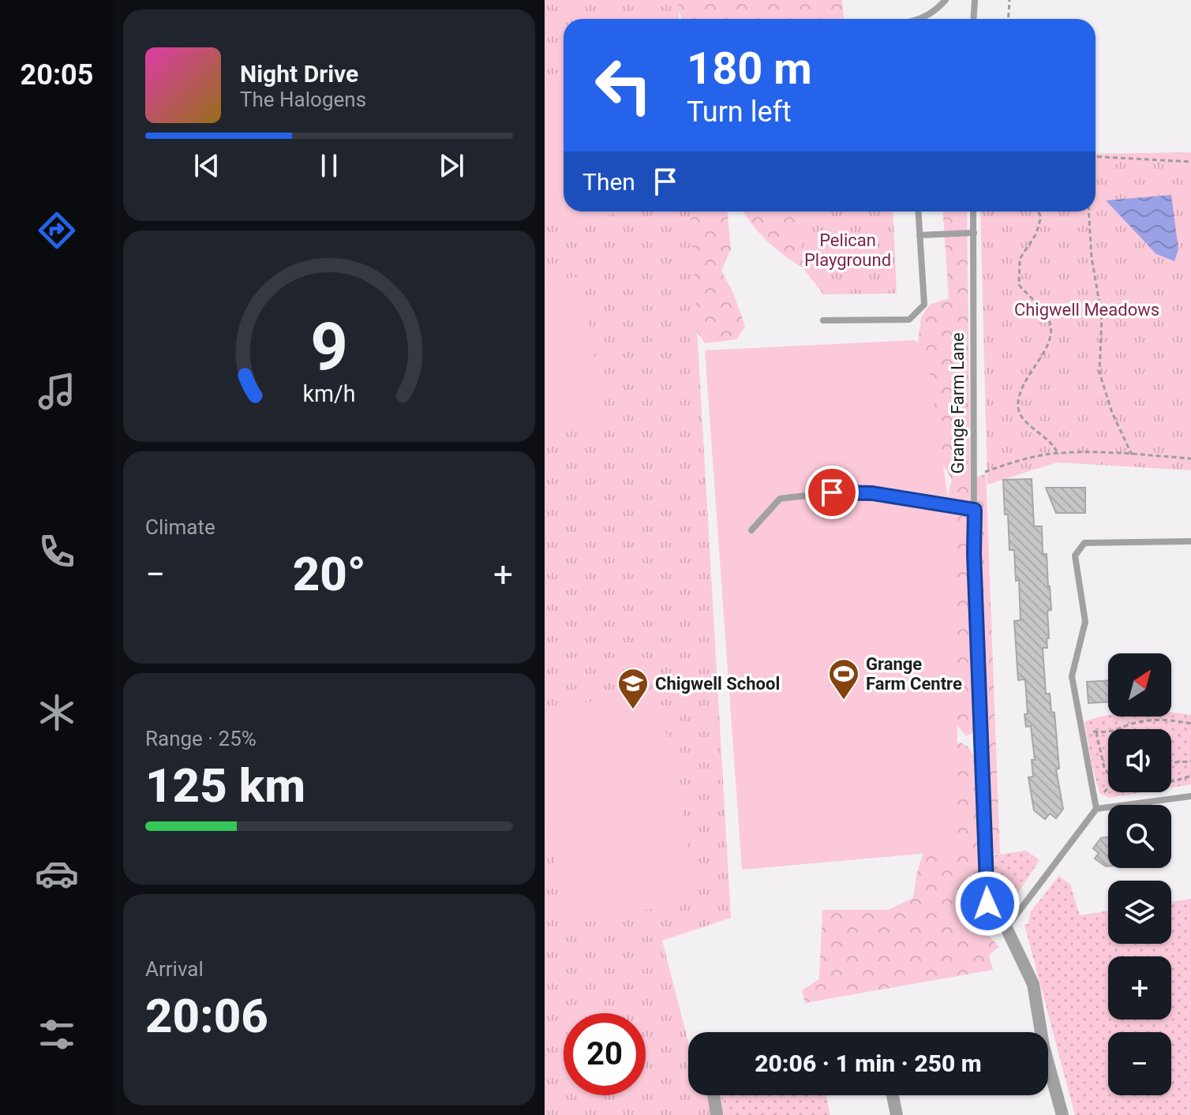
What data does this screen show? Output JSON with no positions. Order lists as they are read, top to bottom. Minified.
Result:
{"streets":{"street":["Grange Farm Lane"]},"parks":["Pelican Playground","Chigwell Meadows"],"places":{"sports":["Grange Farm Centre"],"school or university":["Chigwell School"]},"north":"top right","page":{"tabs":"20:05","turn":["180 m","Turn left"],"song":["Night Drive","The Halogens"],"then":"Then","tile":["Climate",["Range · 25%","125 km"],["Arrival","20:06"]],"heat":["−","20°","+"],"map_buttons":["+","−"],"limit":"20","trip":"20:06 · 1 min · 250 m","gauge":["9","km/h"]}}
